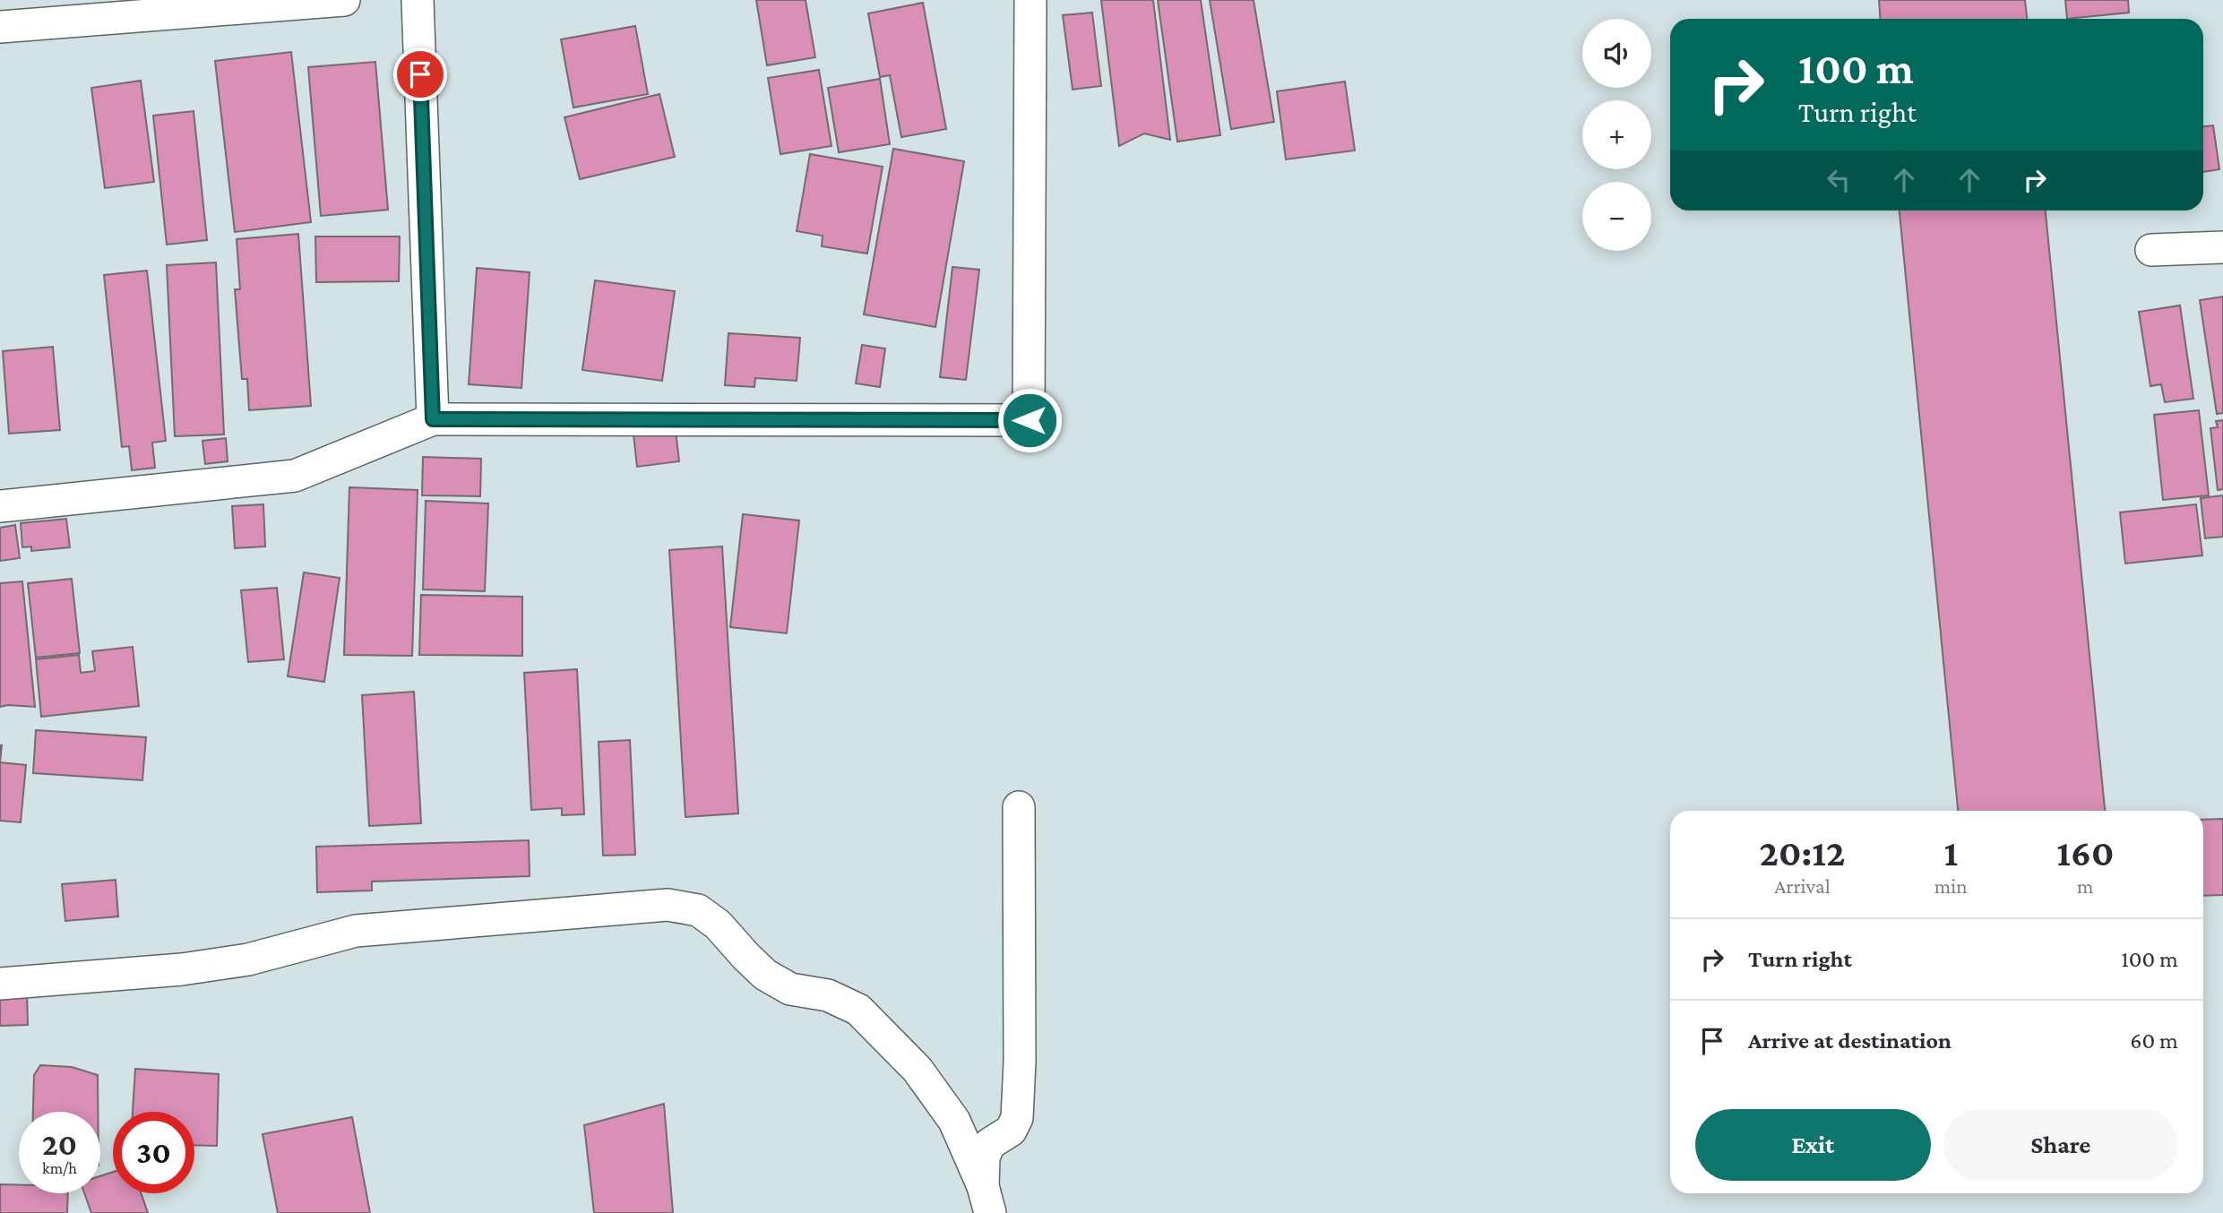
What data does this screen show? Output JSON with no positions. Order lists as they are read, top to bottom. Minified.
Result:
{"page":{"map_buttons":["+","−"],"turn":["100 m","Turn right"],"eta":["20:12","Arrival","1","min","160","m"],"list":[{"name":"Turn right","value":"100 m"},{"name":"Arrive at destination","value":"60 m"}],"buttons":["Exit","Share"],"speed":"20 km/h","limit":"30"}}
